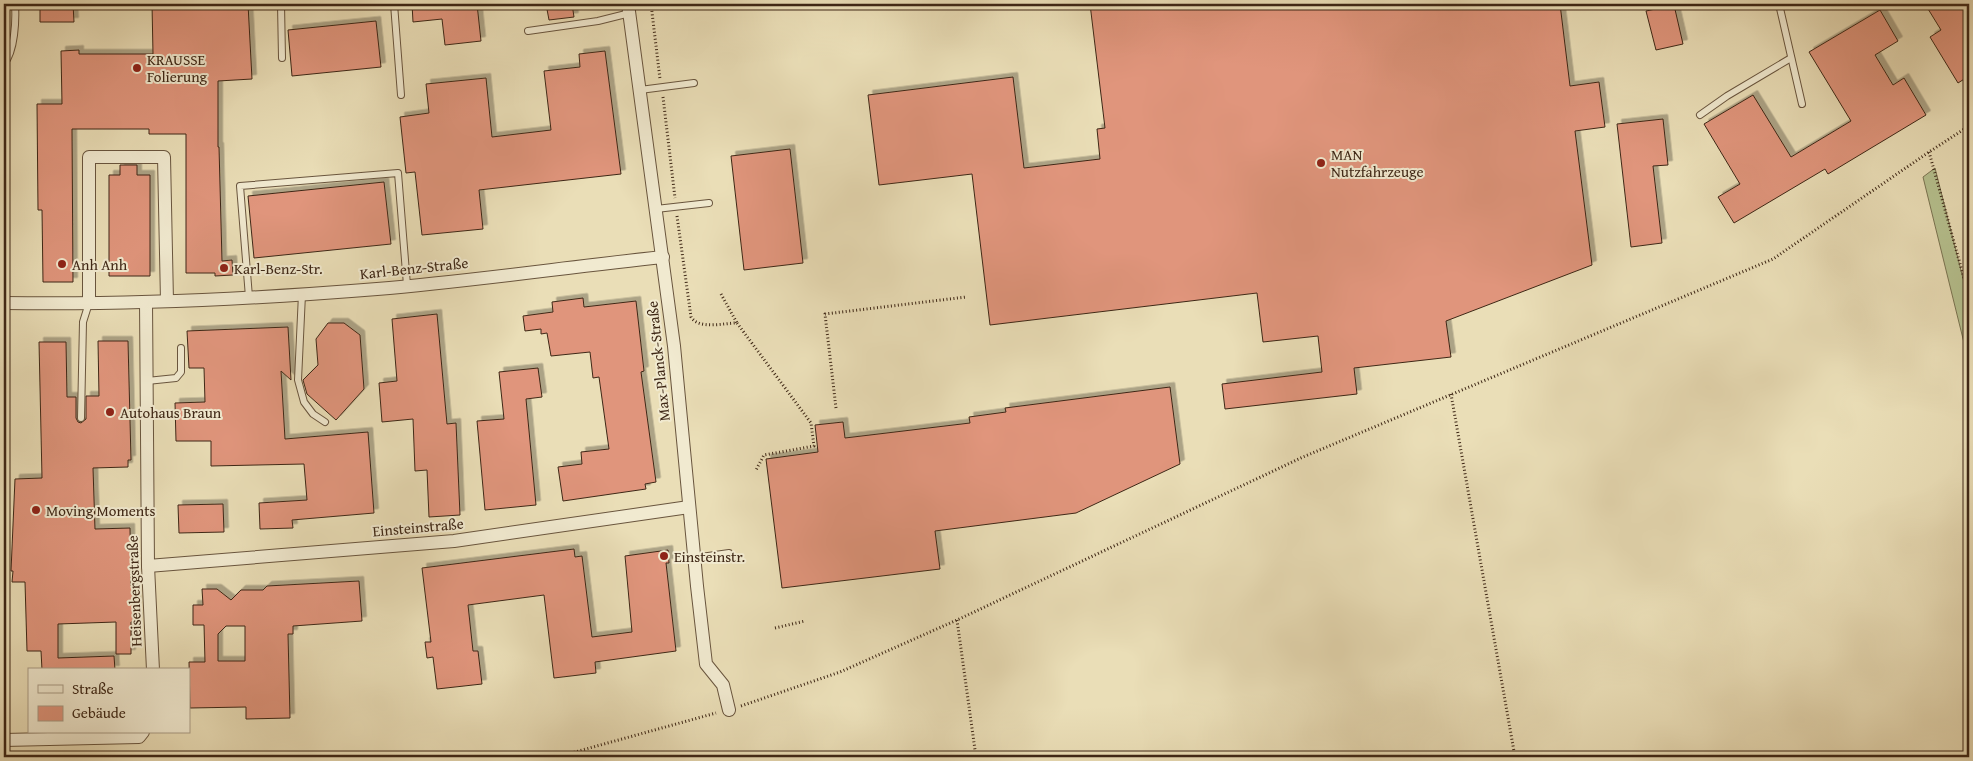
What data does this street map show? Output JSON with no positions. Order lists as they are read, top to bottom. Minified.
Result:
{"streets":{"street":["Karl-Benz-Straße","Max-Planck-Straße","Einsteinstraße","Heisenbergstraße"]},"crossings":[["Karl-Benz-Straße","Max-Planck-Straße"],["Karl-Benz-Straße","Heisenbergstraße"],["Max-Planck-Straße","Einsteinstraße"],["Einsteinstraße","Heisenbergstraße"]],"places":["KRAUSSE Folierung","MAN Nutzfahrzeuge","Anh Anh","Karl-Benz-Str.","Autohaus Braun","Moving Moments","Einsteinstr."],"legend":["Straße","Gebäude"]}
